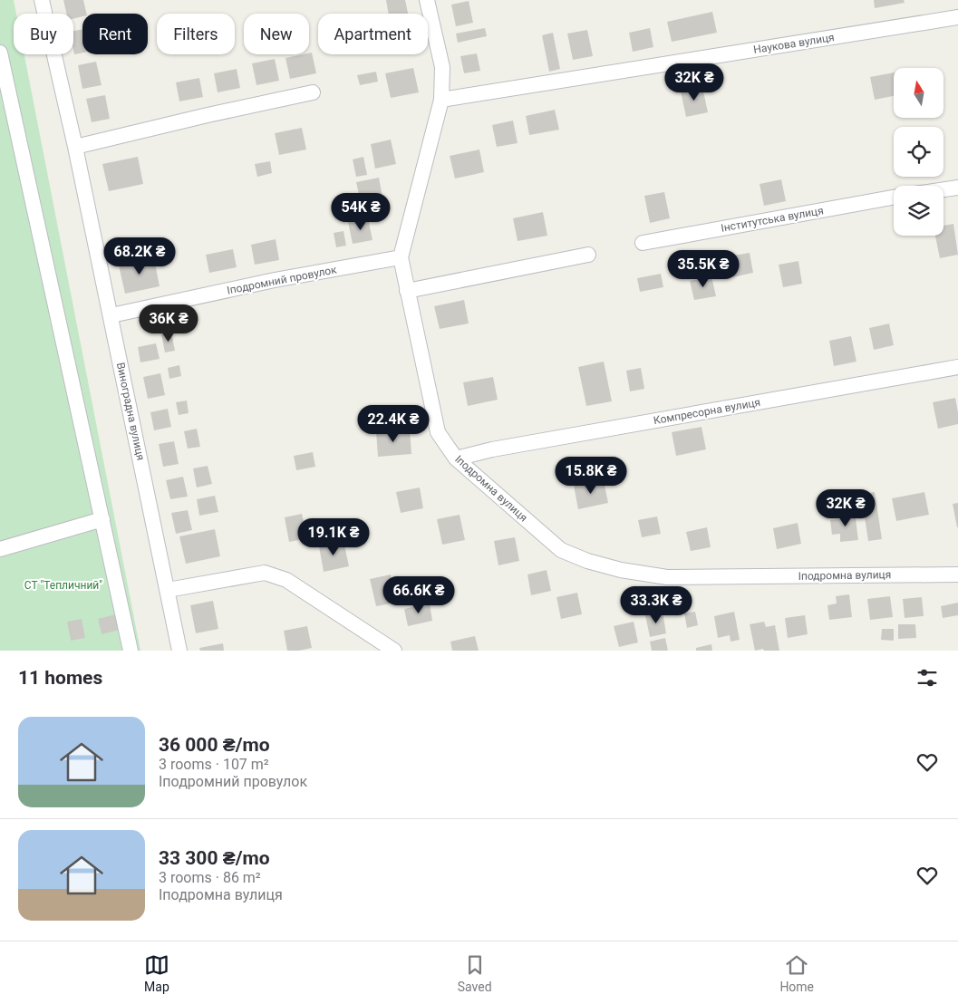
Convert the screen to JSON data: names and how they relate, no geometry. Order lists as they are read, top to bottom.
{
  "streets": {
    "street": [
      "Наукова вулиця",
      "Інститутська вулиця",
      "Іподромний провулок",
      "Виноградна вулиця",
      "Компресорна вулиця",
      "Іподромна вулиця"
    ]
  },
  "crossings": [
    ["Наукова вулиця", "Іподромна вулиця"],
    ["Іподромний провулок", "Виноградна вулиця"],
    ["Іподромний провулок", "Іподромна вулиця"],
    ["Компресорна вулиця", "Іподромна вулиця"]
  ],
  "parks": ["СТ \"Тепличний\""],
  "north": "top",
  "page": {
    "chip": [
      "Buy",
      "Rent",
      "Filters",
      "New",
      "Apartment"
    ],
    "price": [
      "32K ₴",
      "54K ₴",
      "68.2K ₴",
      "35.5K ₴",
      "36K ₴",
      "22.4K ₴",
      "15.8K ₴",
      "32K ₴",
      "19.1K ₴",
      "66.6K ₴",
      "33.3K ₴"
    ],
    "heading": "11 homes",
    "list": [
      {
        "name": "36 000 ₴/mo",
        "note": "3 rooms · 107 m² · Іподромний провулок"
      },
      {
        "name": "33 300 ₴/mo",
        "note": "3 rooms · 86 m² · Іподромна вулиця"
      }
    ],
    "tabs": ["Map", "Saved", "Home"]
  }
}
